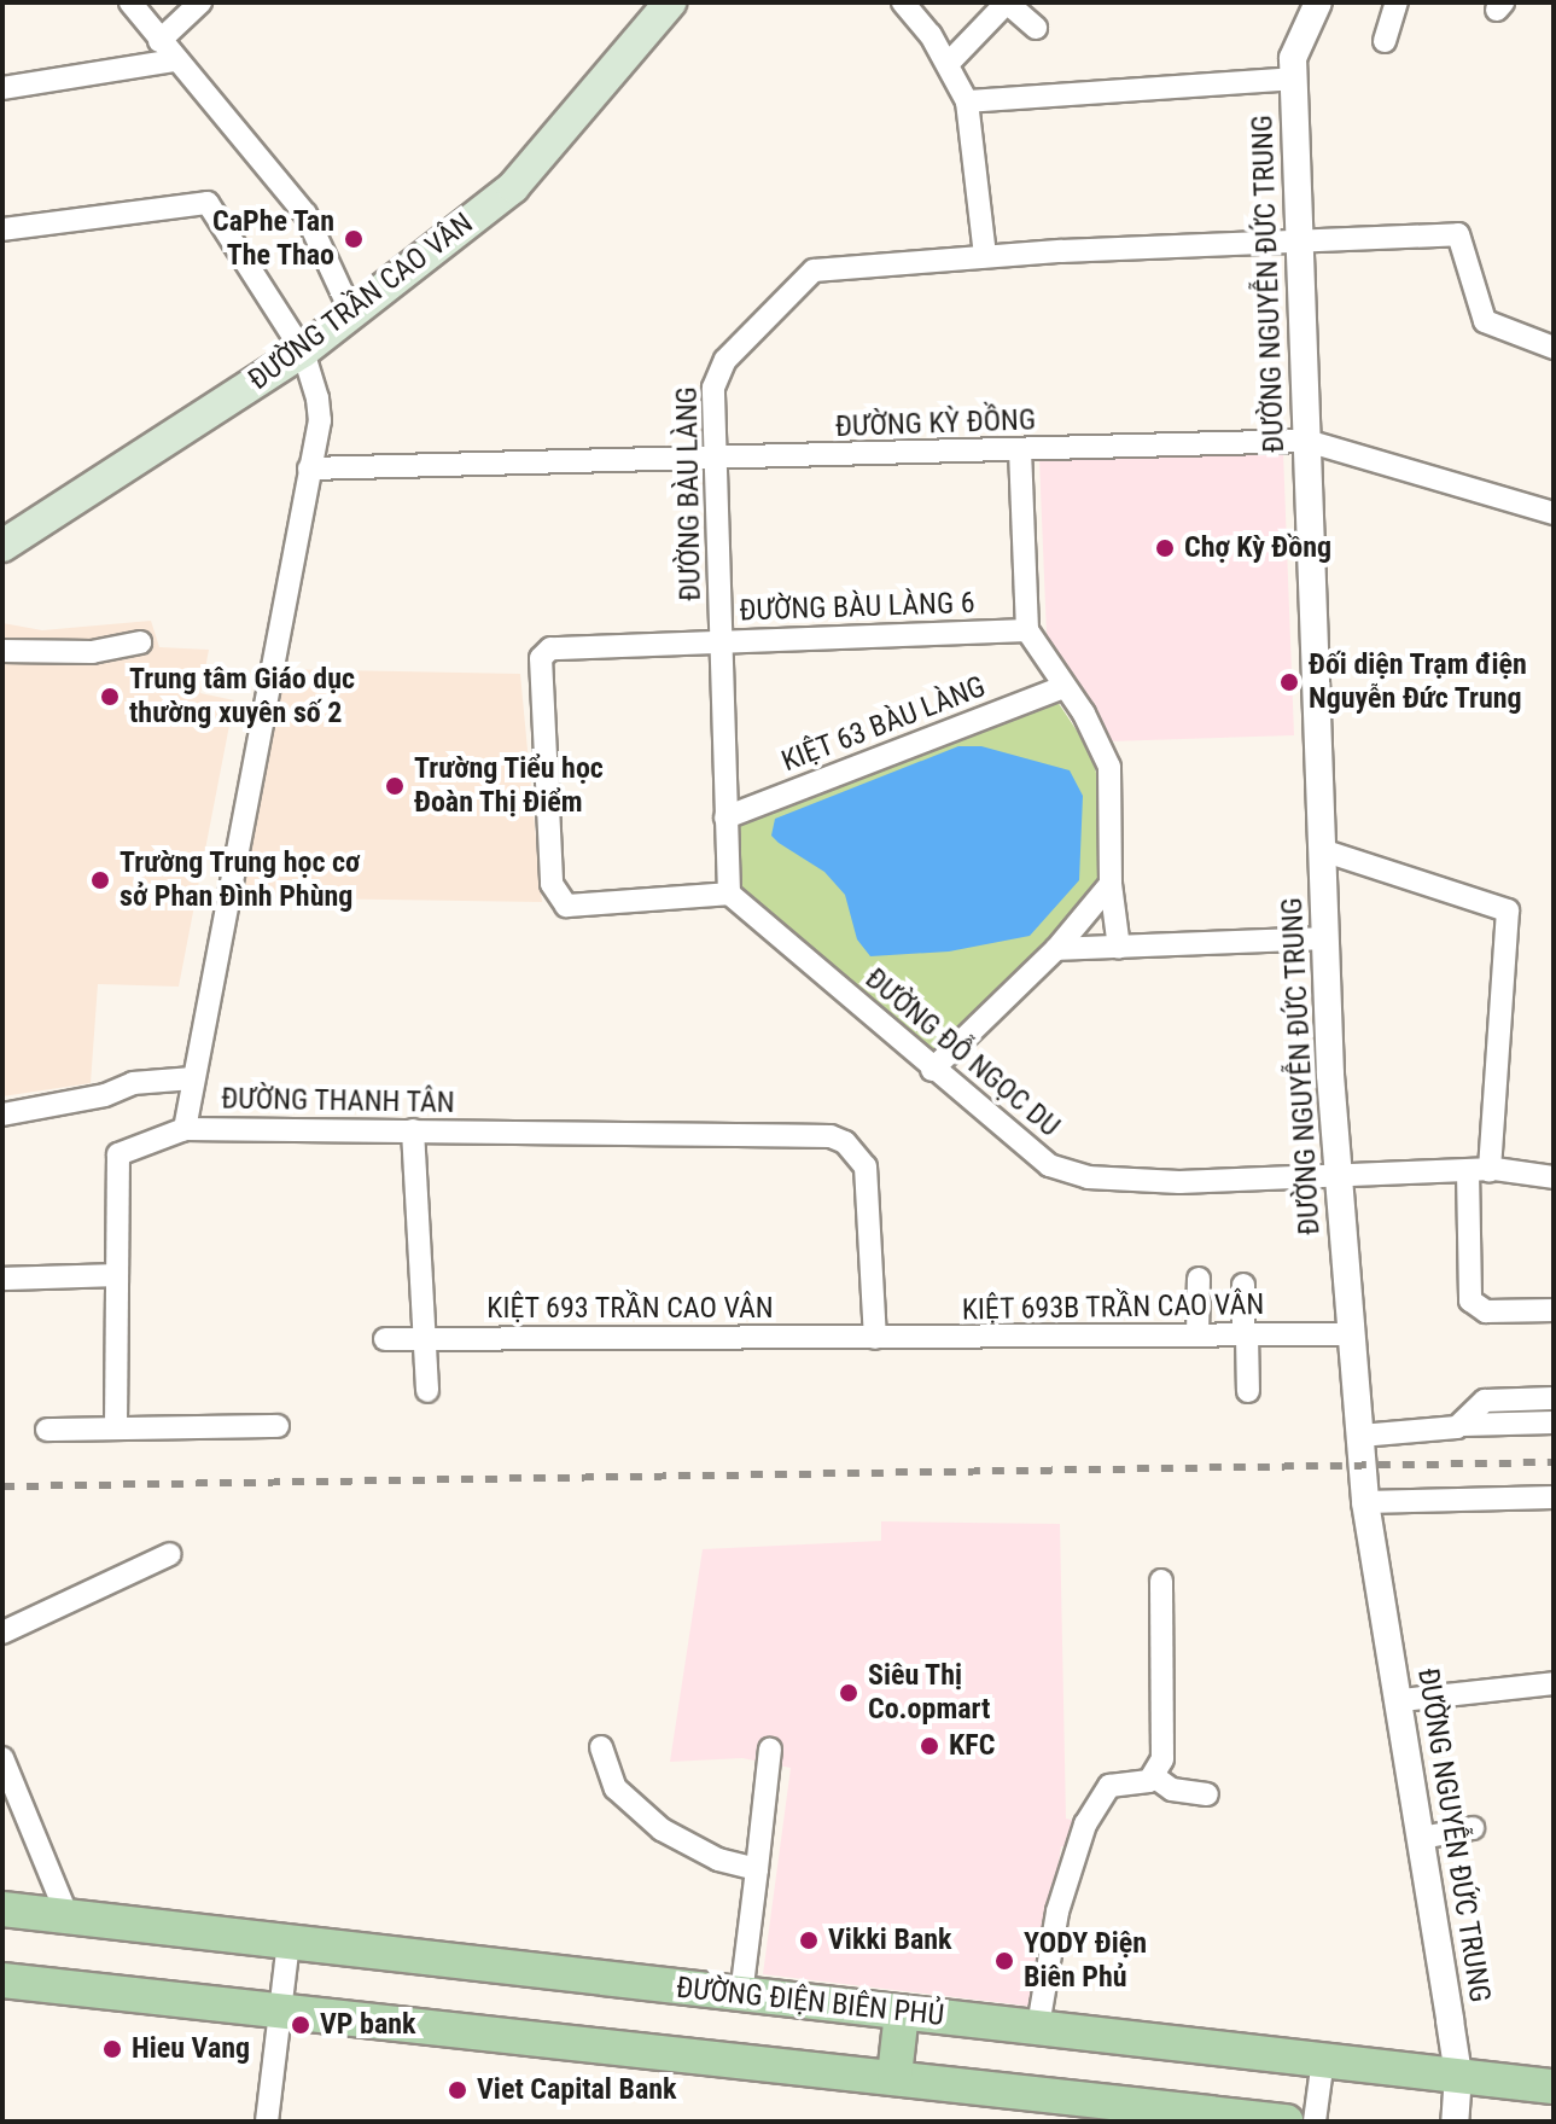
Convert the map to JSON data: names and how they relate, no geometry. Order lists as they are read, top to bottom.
{
  "streets": {
    "main road": ["ĐƯỜNG TRẦN CAO VÂN", "ĐƯỜNG ĐIỆN BIÊN PHỦ"],
    "street": [
      "ĐƯỜNG NGUYỄN ĐỨC TRUNG",
      "ĐƯỜNG KỲ ĐỒNG",
      "ĐƯỜNG BÀU LÀNG",
      "ĐƯỜNG BÀU LÀNG 6",
      "KIỆT 63 BÀU LÀNG",
      "ĐƯỜNG ĐỖ NGỌC DU",
      "ĐƯỜNG THANH TÂN",
      "KIỆT 693B TRẦN CAO VÂN",
      "KIỆT 693 TRẦN CAO VÂN"
    ]
  },
  "crossings": [
    ["ĐƯỜNG NGUYỄN ĐỨC TRUNG", "ĐƯỜNG KỲ ĐỒNG"],
    ["ĐƯỜNG NGUYỄN ĐỨC TRUNG", "ĐƯỜNG BÀU LÀNG"],
    ["ĐƯỜNG NGUYỄN ĐỨC TRUNG", "ĐƯỜNG ĐỖ NGỌC DU"],
    ["ĐƯỜNG NGUYỄN ĐỨC TRUNG", "KIỆT 693B TRẦN CAO VÂN"],
    ["ĐƯỜNG NGUYỄN ĐỨC TRUNG", "ĐƯỜNG ĐIỆN BIÊN PHỦ"],
    ["ĐƯỜNG TRẦN CAO VÂN", "ĐƯỜNG THANH TÂN"],
    ["ĐƯỜNG KỲ ĐỒNG", "ĐƯỜNG BÀU LÀNG"],
    ["ĐƯỜNG KỲ ĐỒNG", "ĐƯỜNG THANH TÂN"],
    ["ĐƯỜNG BÀU LÀNG", "ĐƯỜNG BÀU LÀNG 6"],
    ["ĐƯỜNG BÀU LÀNG", "KIỆT 63 BÀU LÀNG"],
    ["ĐƯỜNG BÀU LÀNG", "ĐƯỜNG ĐỖ NGỌC DU"],
    ["ĐƯỜNG BÀU LÀNG 6", "ĐƯỜNG ĐỖ NGỌC DU"],
    ["ĐƯỜNG THANH TÂN", "KIỆT 693B TRẦN CAO VÂN"],
    ["ĐƯỜNG THANH TÂN", "KIỆT 693 TRẦN CAO VÂN"],
    ["KIỆT 693B TRẦN CAO VÂN", "KIỆT 693 TRẦN CAO VÂN"]
  ],
  "places": [
    "CaPhe Tan The Thao",
    "Chợ Kỳ Đồng",
    "Đối diện Trạm điện Nguyễn Đức Trung",
    "Trung tâm Giáo dục thường xuyên số 2",
    "Trường Tiểu học Đoàn Thị Điểm",
    "Trường Trung học cơ sở Phan Đình Phùng",
    "Siêu Thị Co.opmart",
    "KFC",
    "Vikki Bank",
    "YODY Điện Biên Phủ",
    "VP bank",
    "Hieu Vang",
    "Viet Capital Bank"
  ]
}
